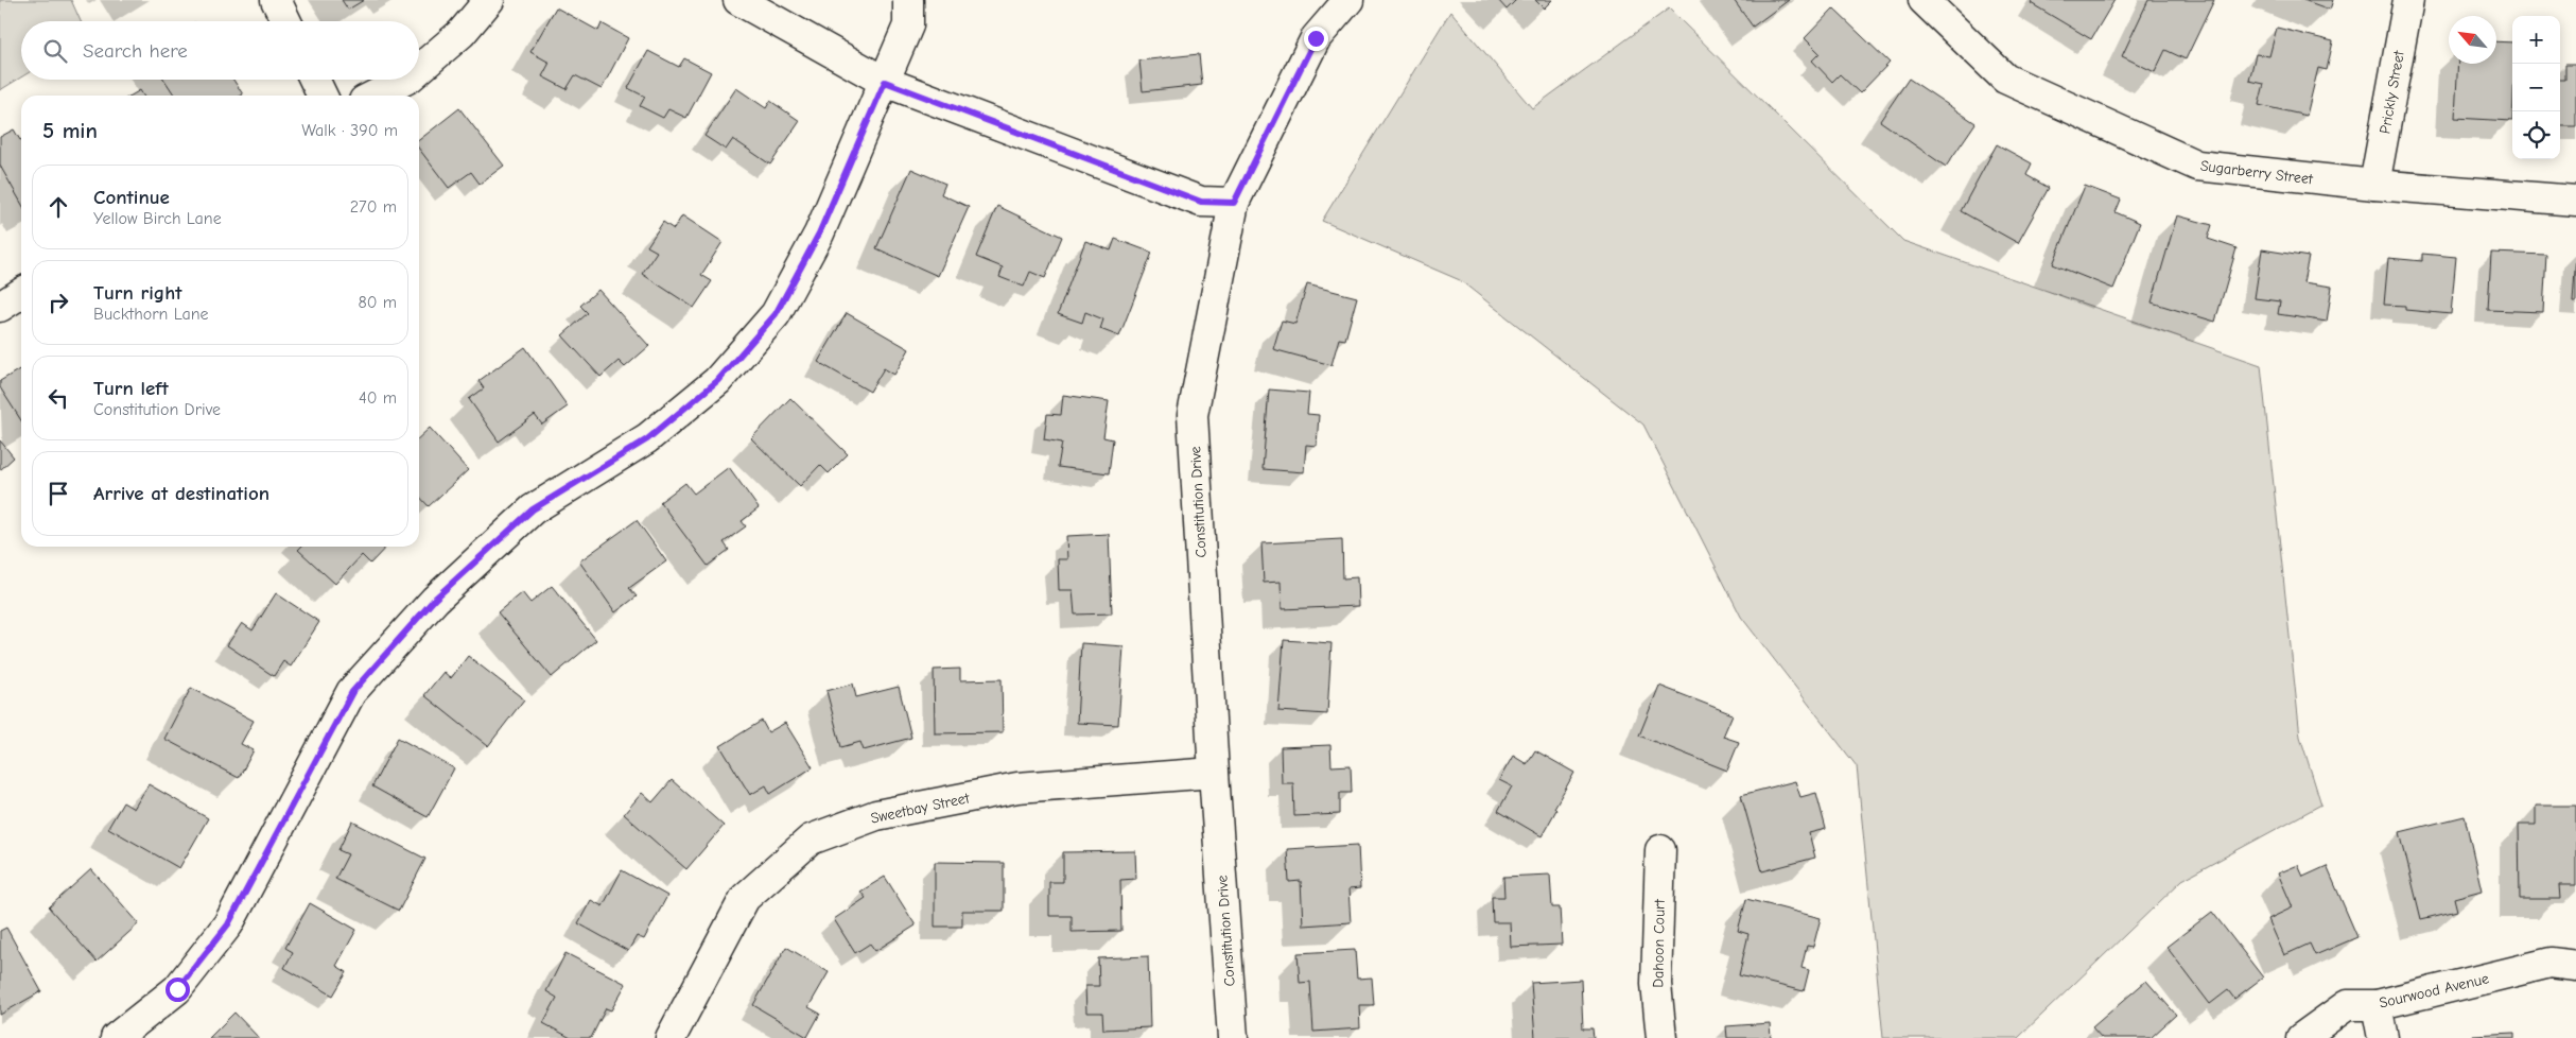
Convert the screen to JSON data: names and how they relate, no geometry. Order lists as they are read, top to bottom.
{
  "streets": {
    "street": [
      "Prickly Street",
      "Sugarberry Street",
      "Constitution Drive",
      "Sweetbay Street",
      "Dahoon Court",
      "Sourwood Avenue"
    ]
  },
  "crossings": [
    ["Prickly Street", "Sugarberry Street"],
    ["Constitution Drive", "Sweetbay Street"]
  ],
  "north": "top left",
  "page": {
    "map_buttons": ["+", "−"],
    "search": "Search here",
    "heading": ["5 min", "Walk · 390 m"],
    "list": [
      ["Continue", "Yellow Birch Lane", "270 m"],
      ["Turn right", "Buckthorn Lane", "80 m"],
      ["Turn left", "Constitution Drive", "40 m"],
      "Arrive at destination"
    ]
  }
}
